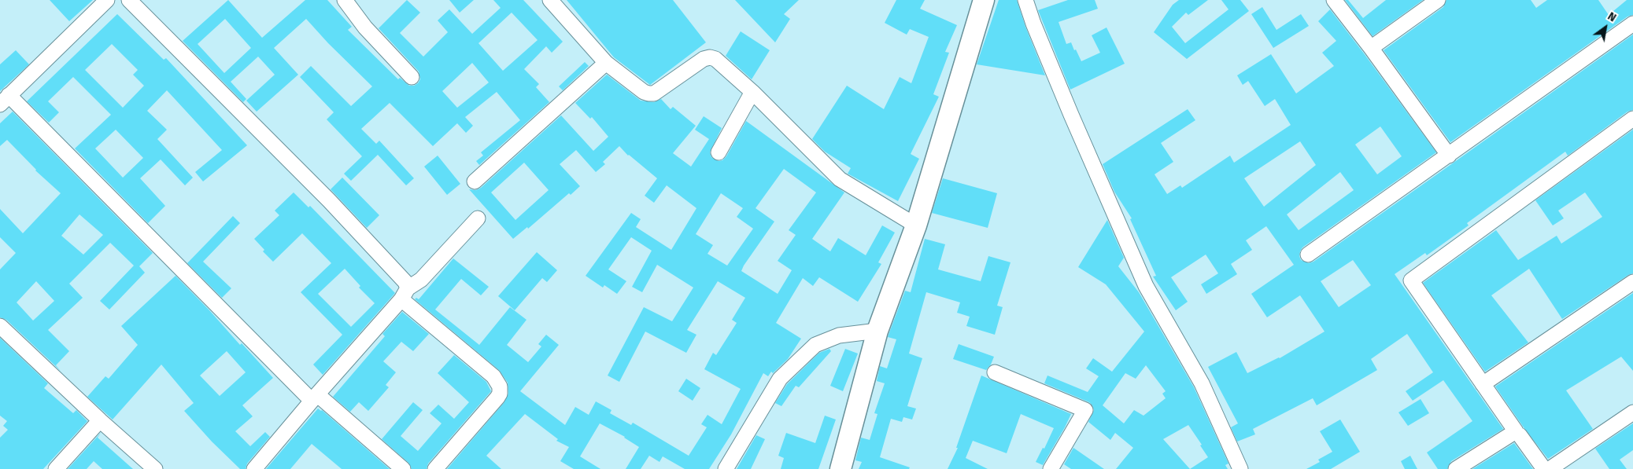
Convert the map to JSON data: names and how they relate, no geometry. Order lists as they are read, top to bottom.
{
  "north": "top right"
}
